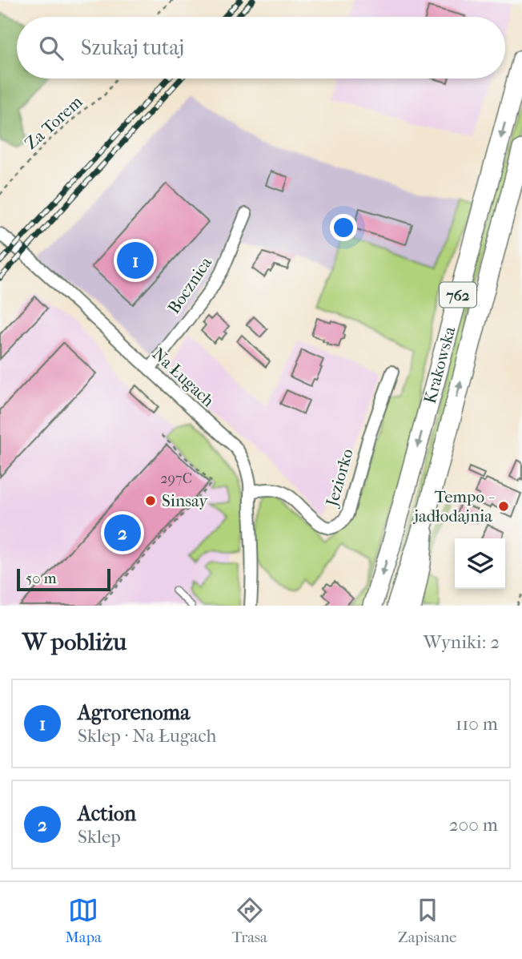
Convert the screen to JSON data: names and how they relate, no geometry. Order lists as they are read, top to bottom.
{
  "streets": {
    "main road": ["762", "Krakowska"],
    "street": ["Bocznica", "Na Ługach", "Jeziorko"],
    "path": ["Za Torem"]
  },
  "crossings": [
    ["Bocznica", "Na Ługach"],
    ["Na Ługach", "Jeziorko"]
  ],
  "places": ["Sinsay", "Tempo - jadłodajnia"],
  "house_numbers": ["297C"],
  "scale_bar": "50 m",
  "page": {
    "search": "Szukaj tutaj",
    "pins": ["1", "2"],
    "scale": "50 m",
    "heading": ["W pobliżu", "Wyniki: 2"],
    "list": [
      {
        "mark": "1",
        "name": "Agrorenoma",
        "note": "Sklep · Na Ługach",
        "value": "110 m"
      },
      {
        "mark": "2",
        "name": "Action",
        "note": "Sklep",
        "value": "200 m"
      }
    ],
    "nav": ["Mapa", "Trasa", "Zapisane"]
  }
}
